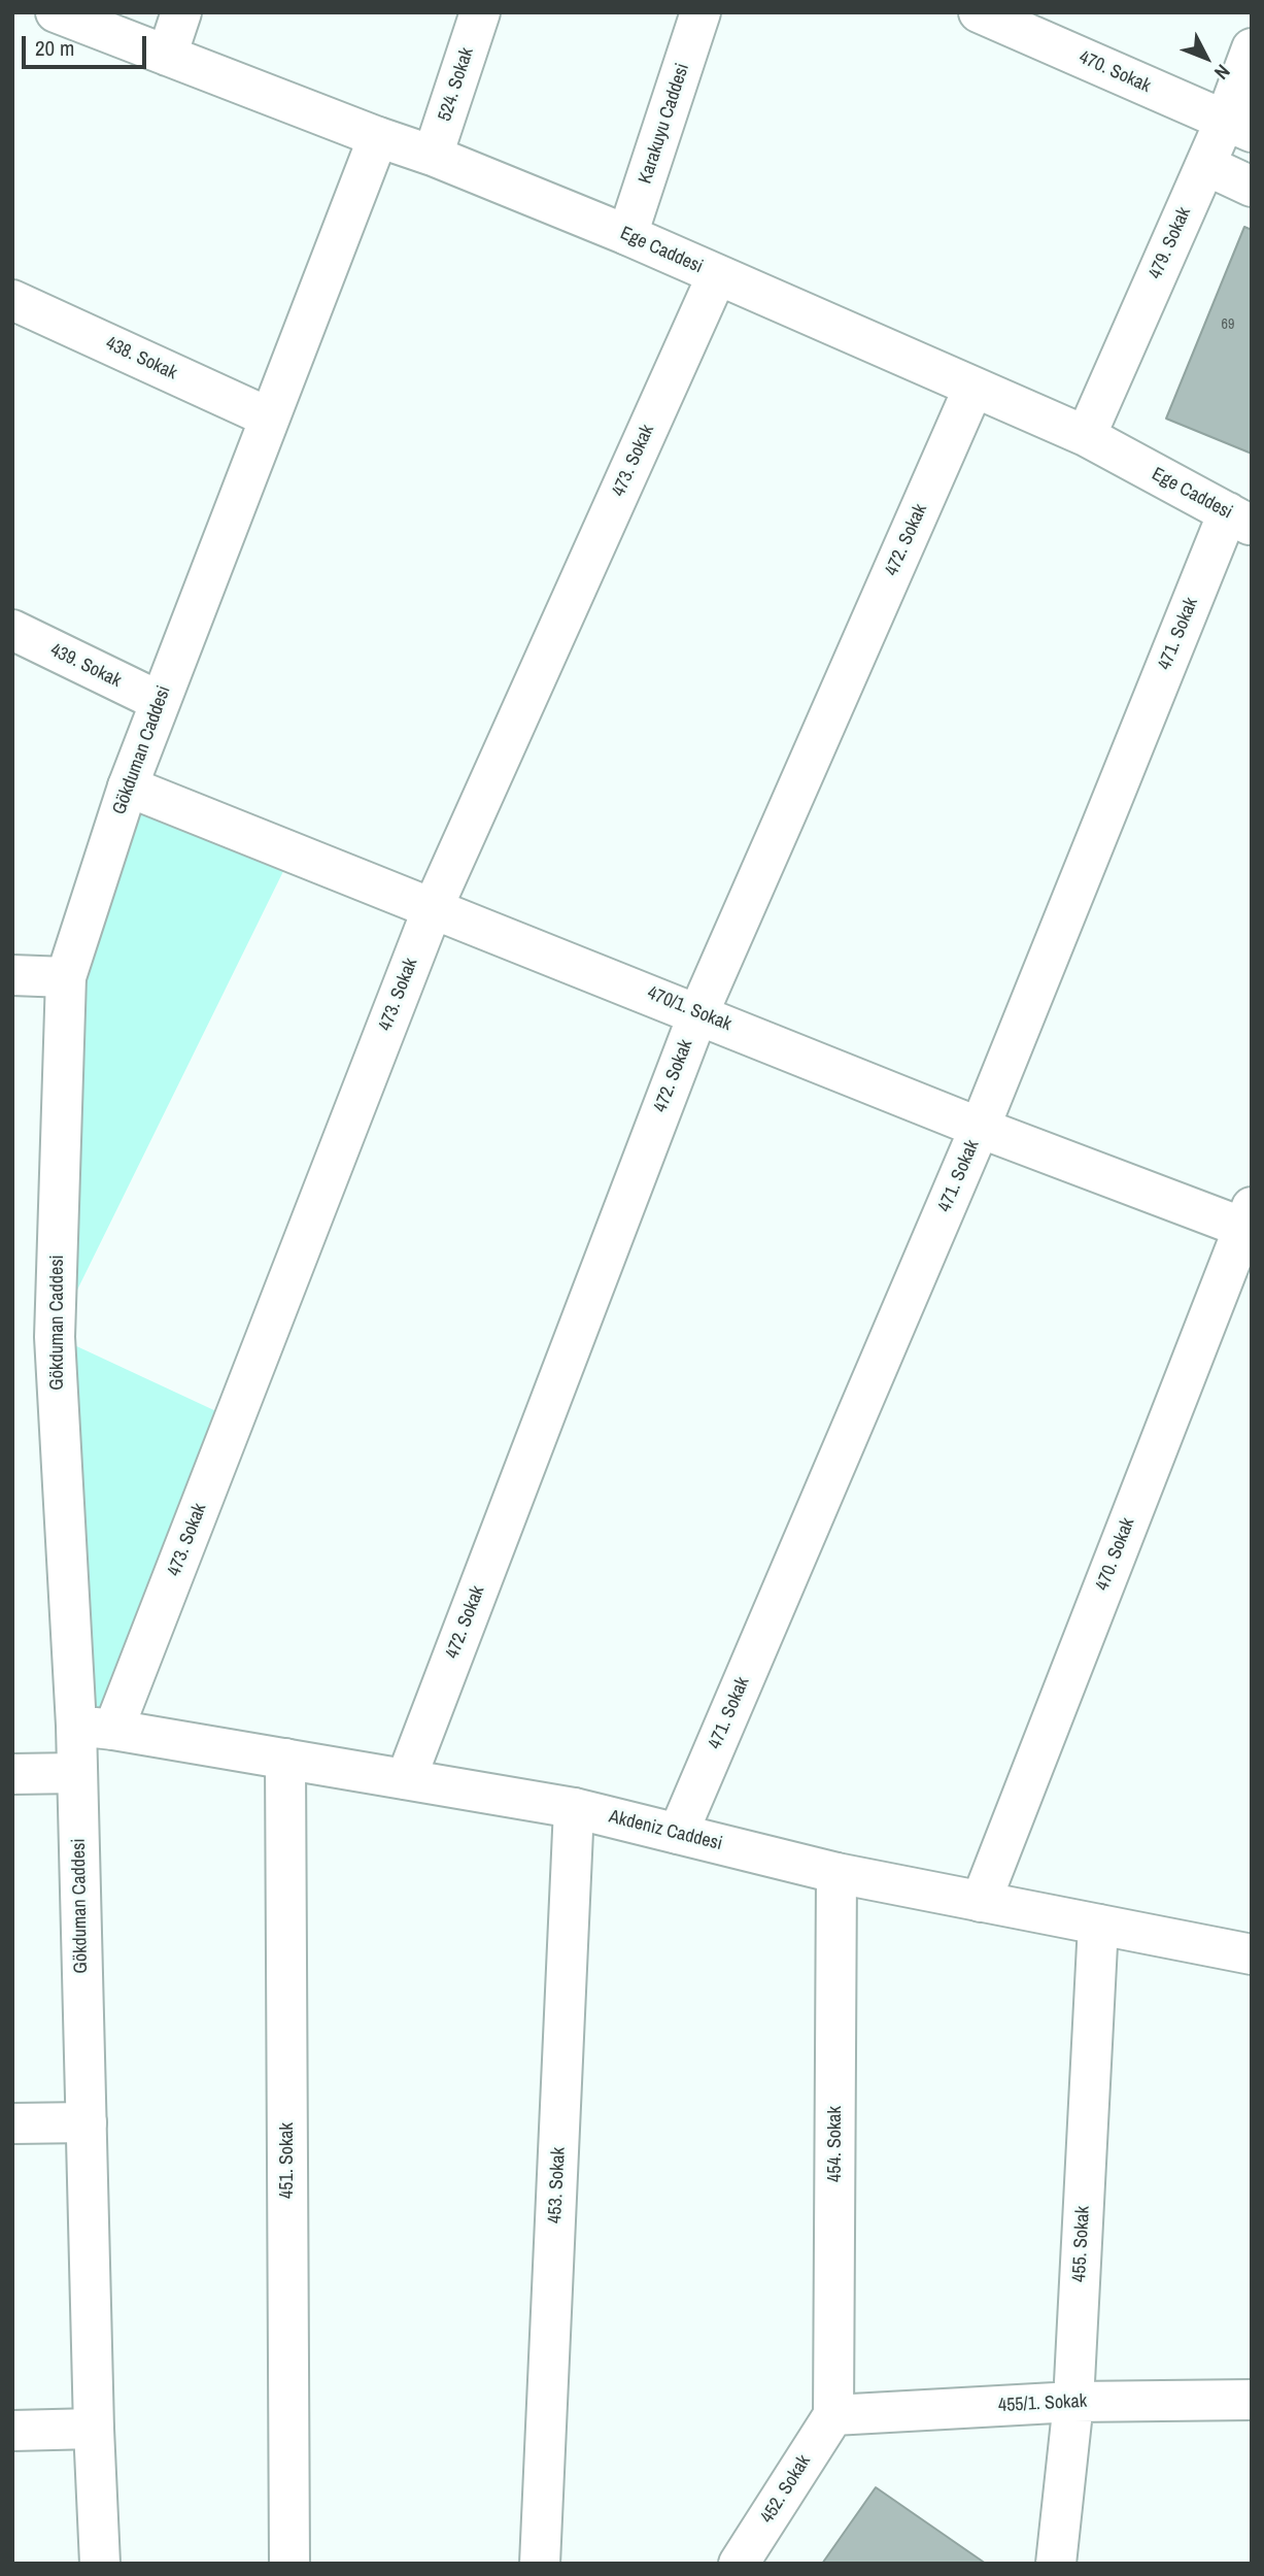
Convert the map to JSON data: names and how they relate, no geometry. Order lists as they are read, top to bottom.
{
  "streets": {
    "street": [
      "470. Sokak",
      "524. Sokak",
      "Karakuyu Caddesi",
      "479. Sokak",
      "Ege Caddesi",
      "438. Sokak",
      "473. Sokak",
      "472. Sokak",
      "471. Sokak",
      "439. Sokak",
      "Gökduman Caddesi",
      "470/1. Sokak",
      "Akdeniz Caddesi",
      "454. Sokak",
      "451. Sokak",
      "453. Sokak",
      "455. Sokak",
      "455/1. Sokak",
      "452. Sokak"
    ]
  },
  "crossings": [
    ["470. Sokak", "479. Sokak"],
    ["470. Sokak", "470/1. Sokak"],
    ["470. Sokak", "Akdeniz Caddesi"],
    ["524. Sokak", "Ege Caddesi"],
    ["Karakuyu Caddesi", "Ege Caddesi"],
    ["479. Sokak", "Ege Caddesi"],
    ["Ege Caddesi", "473. Sokak"],
    ["Ege Caddesi", "472. Sokak"],
    ["Ege Caddesi", "471. Sokak"],
    ["Ege Caddesi", "Gökduman Caddesi"],
    ["438. Sokak", "Gökduman Caddesi"],
    ["473. Sokak", "Gökduman Caddesi"],
    ["473. Sokak", "470/1. Sokak"],
    ["473. Sokak", "Akdeniz Caddesi"],
    ["472. Sokak", "470/1. Sokak"],
    ["472. Sokak", "Akdeniz Caddesi"],
    ["471. Sokak", "470/1. Sokak"],
    ["471. Sokak", "Akdeniz Caddesi"],
    ["439. Sokak", "Gökduman Caddesi"],
    ["Gökduman Caddesi", "470/1. Sokak"],
    ["Gökduman Caddesi", "Akdeniz Caddesi"],
    ["Akdeniz Caddesi", "454. Sokak"],
    ["Akdeniz Caddesi", "451. Sokak"],
    ["Akdeniz Caddesi", "453. Sokak"],
    ["Akdeniz Caddesi", "455. Sokak"],
    ["454. Sokak", "455/1. Sokak"],
    ["454. Sokak", "452. Sokak"],
    ["455. Sokak", "455/1. Sokak"],
    ["455/1. Sokak", "452. Sokak"]
  ],
  "house_numbers": ["69"],
  "scale_bar": "20 m",
  "north": "bottom right"
}
